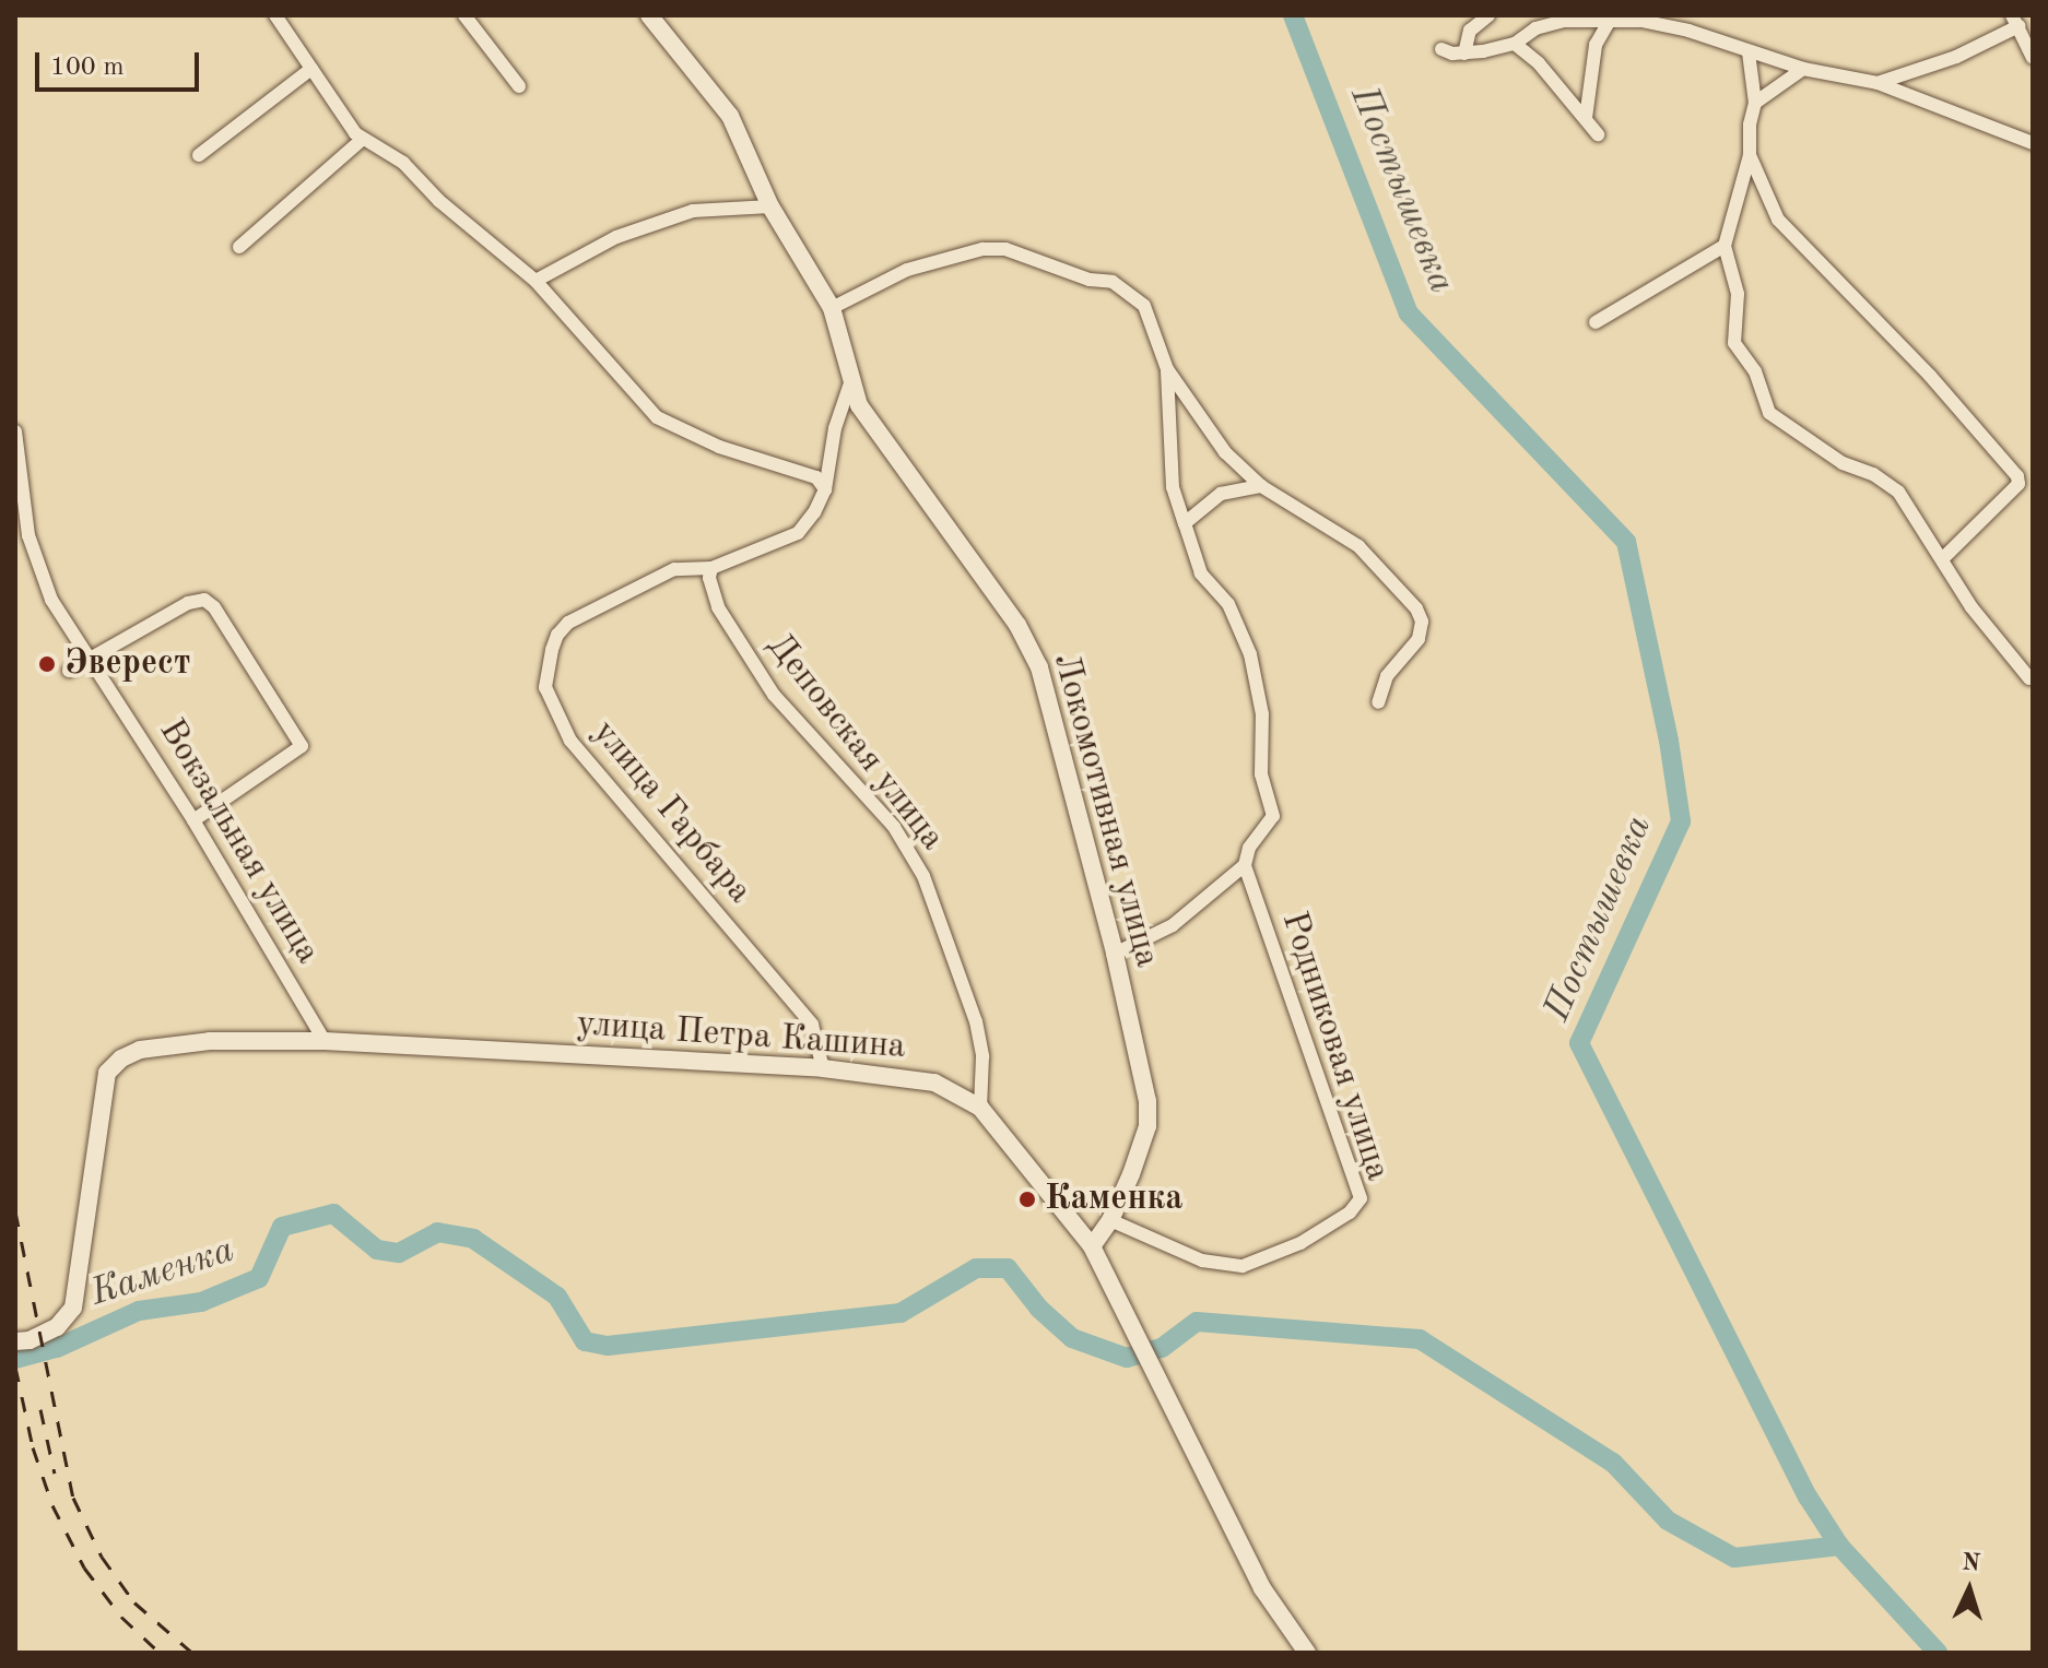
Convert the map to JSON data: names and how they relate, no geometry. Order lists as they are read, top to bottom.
{
  "streets": {
    "main road": ["Локомотивная улица", "улица Петра Кашина"],
    "street": [
      "Деповская улица",
      "улица Гарбара",
      "Вокзальная улица",
      "Родниковая улица"
    ]
  },
  "crossings": [
    ["Деповская улица", "улица Гарбара"],
    ["Деповская улица", "улица Петра Кашина"],
    ["Локомотивная улица", "улица Петра Кашина"],
    ["Локомотивная улица", "Родниковая улица"],
    ["улица Гарбара", "улица Петра Кашина"],
    ["Вокзальная улица", "улица Петра Кашина"]
  ],
  "water": ["Постышевка", "Каменка"],
  "places": ["Эверест", "Каменка"],
  "scale_bar": "100 m",
  "north": "top"
}
